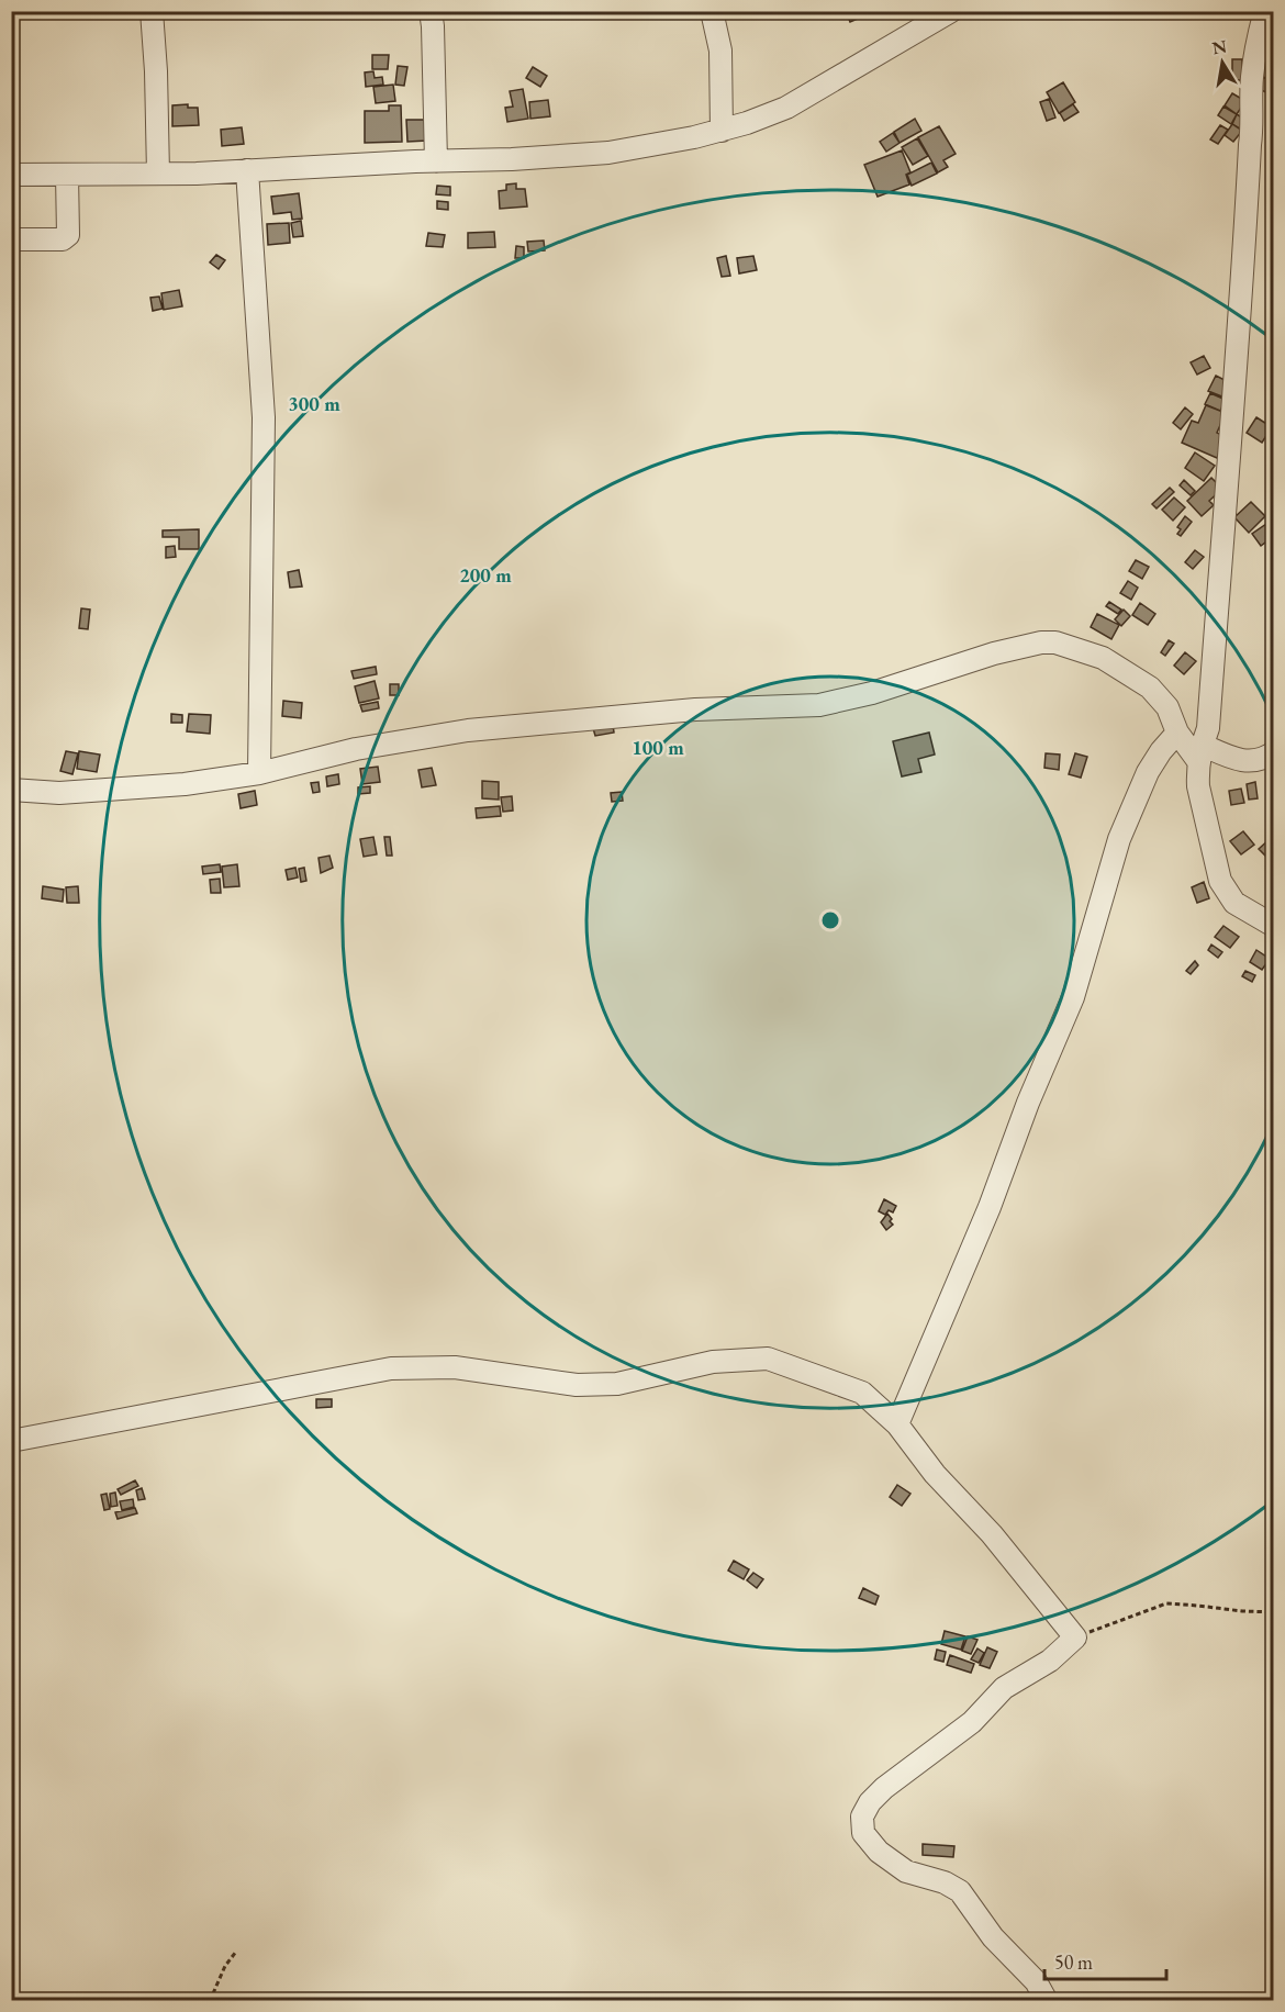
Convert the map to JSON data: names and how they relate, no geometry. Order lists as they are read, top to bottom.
{
  "scale_bar": "50 m",
  "north": "top",
  "rings": ["300 m", "200 m", "100 m"]
}
